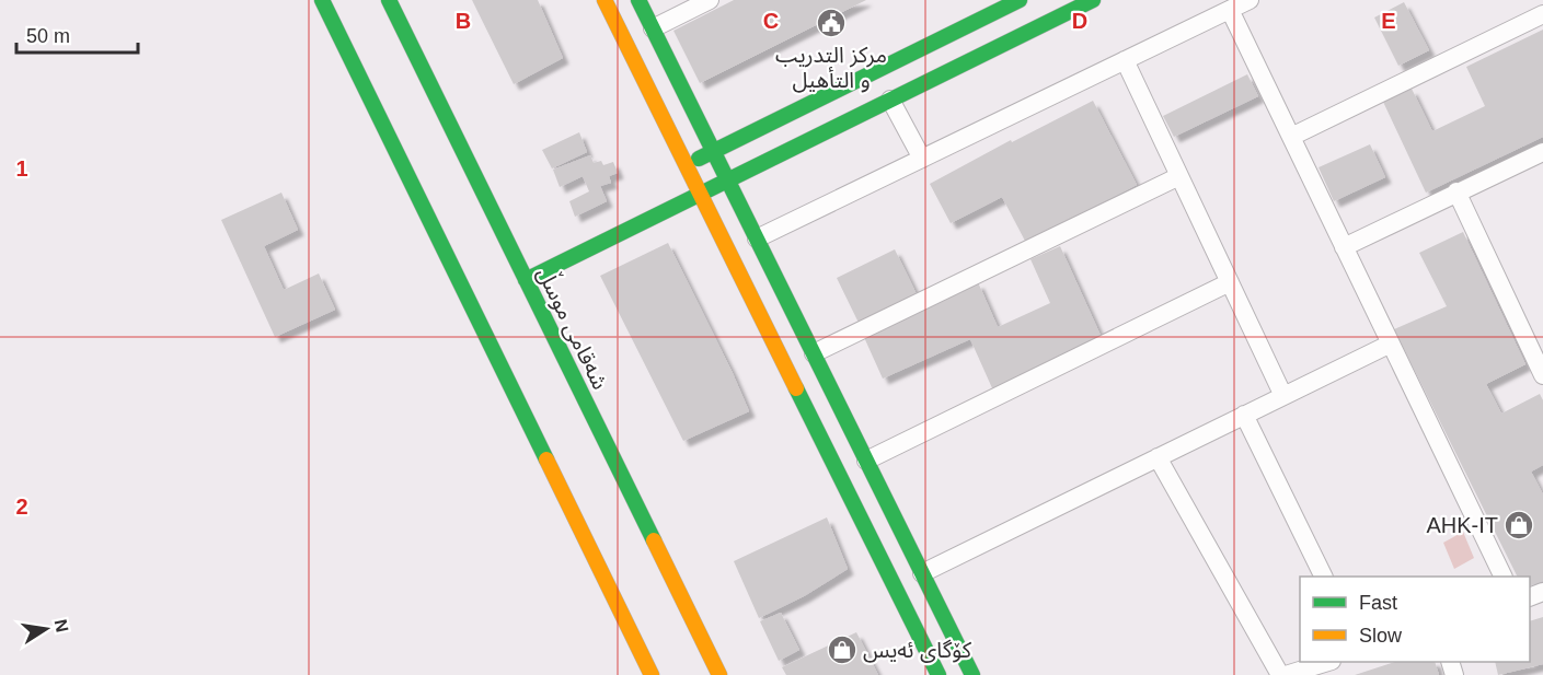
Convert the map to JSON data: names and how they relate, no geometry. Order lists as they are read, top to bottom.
{
  "streets": {
    "main road": ["شەقامی موسڵ"]
  },
  "places": {
    "public building": ["مركز التدريب و التأهيل"],
    "shop": ["AHK-IT", "کۆگای ئەیس"]
  },
  "legend": ["Fast", "Slow"],
  "scale_bar": "50 m",
  "north": "right",
  "grid": {
    "columns": [
      "B",
      "C",
      "D",
      "E"
    ],
    "rows": ["1", "2"]
  }
}
